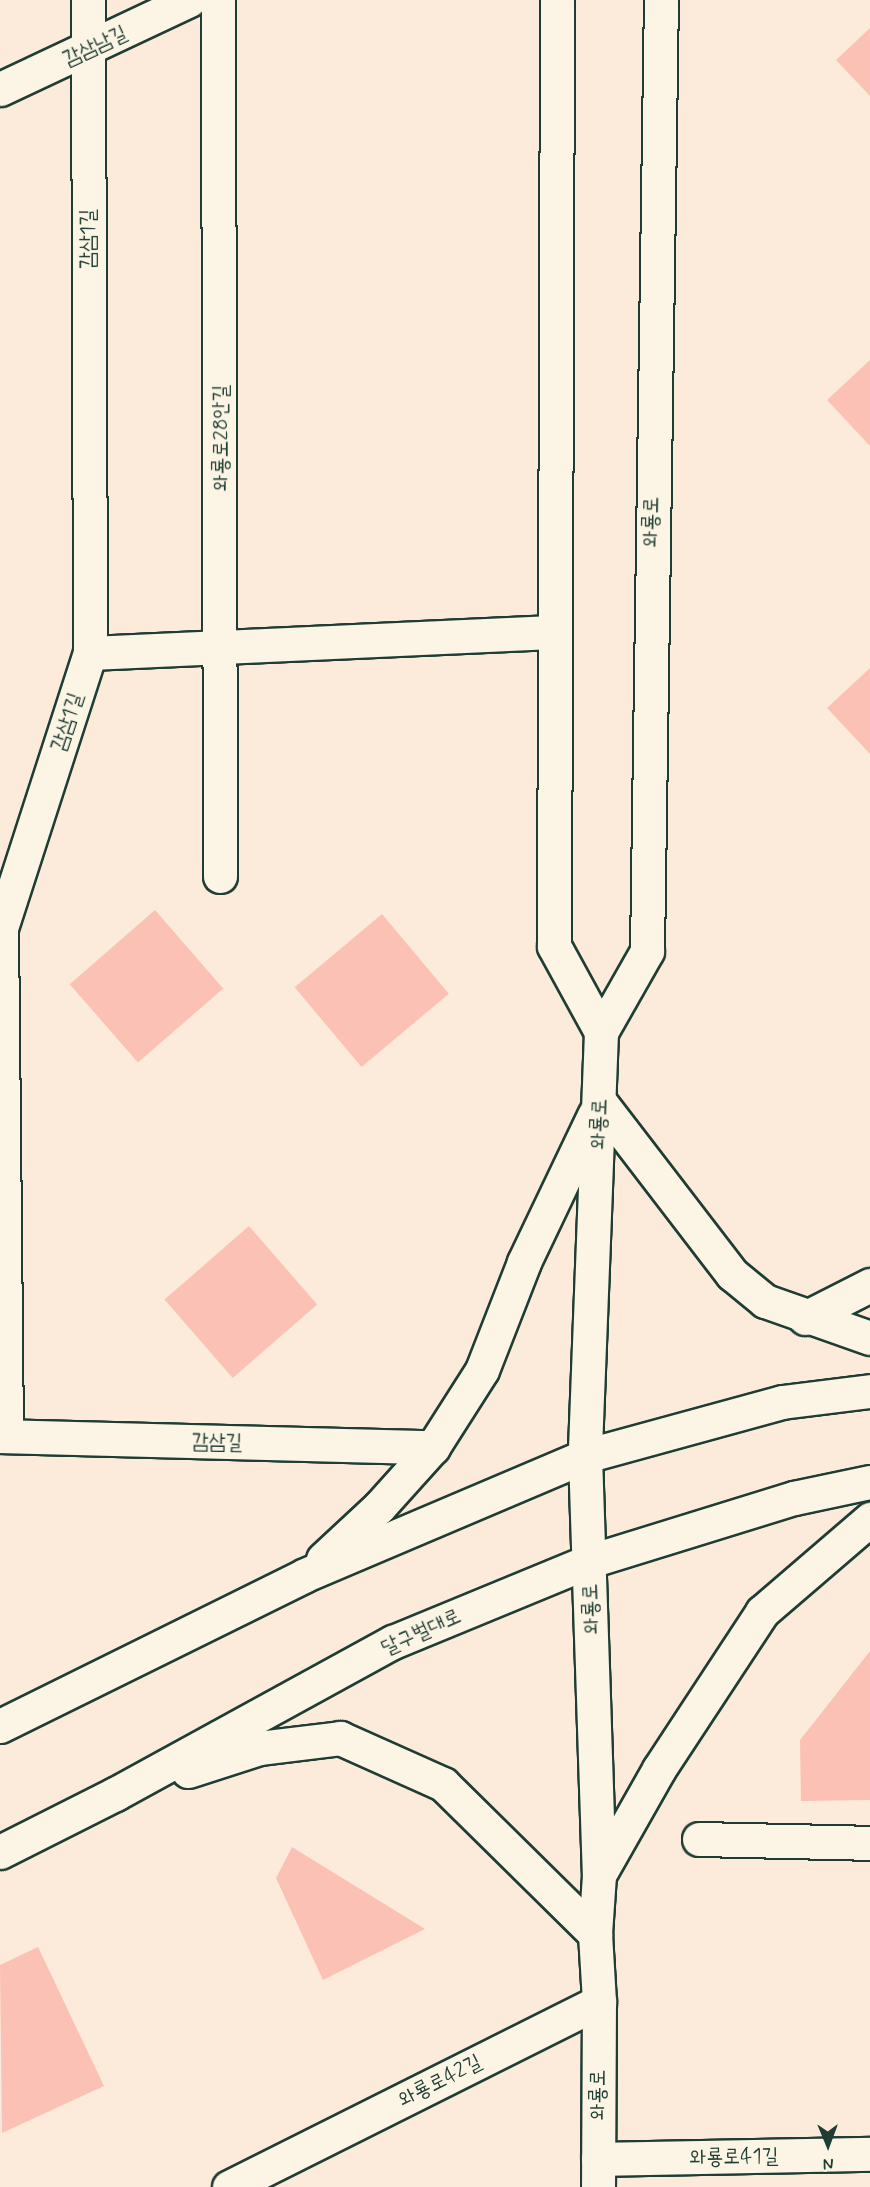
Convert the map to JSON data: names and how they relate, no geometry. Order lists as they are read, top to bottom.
{
  "streets": {
    "main road": [
      "감삼남길",
      "감삼1길",
      "와룡로28안길",
      "와룡로",
      "감삼길",
      "달구벌대로",
      "와룡로42길",
      "와룡로41길"
    ]
  },
  "crossings": [
    ["감삼남길", "감삼1길"],
    ["감삼1길", "감삼길"],
    ["와룡로", "달구벌대로"],
    ["와룡로", "와룡로42길"],
    ["와룡로", "와룡로41길"]
  ],
  "north": "bottom"
}
